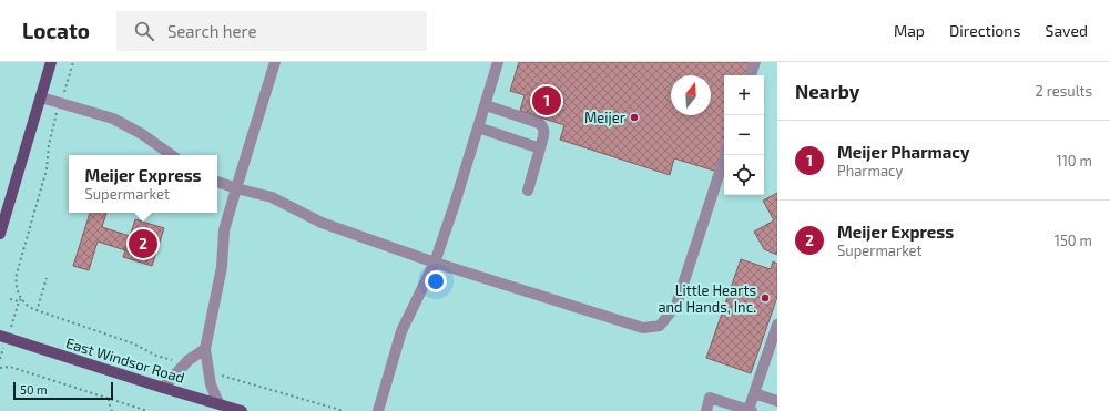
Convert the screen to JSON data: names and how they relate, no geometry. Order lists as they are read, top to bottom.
{
  "streets": {
    "main road": ["East Windsor Road"]
  },
  "places": ["Meijer", "Little Hearts and Hands, Inc."],
  "scale_bar": "50 m",
  "north": "top",
  "page": {
    "header": "Locato",
    "search": "Search here",
    "nav": ["Map", "Directions", "Saved"],
    "heading": ["Nearby", "2 results"],
    "map_buttons": ["+", "−"],
    "pins": ["1", "2"],
    "list": [
      {
        "mark": "1",
        "name": "Meijer Pharmacy",
        "note": "Pharmacy",
        "value": "110 m"
      },
      {
        "mark": "2",
        "name": "Meijer Express",
        "note": "Supermarket",
        "value": "150 m"
      }
    ],
    "popup": ["Meijer Express", "Supermarket"],
    "scale": "50 m"
  }
}
